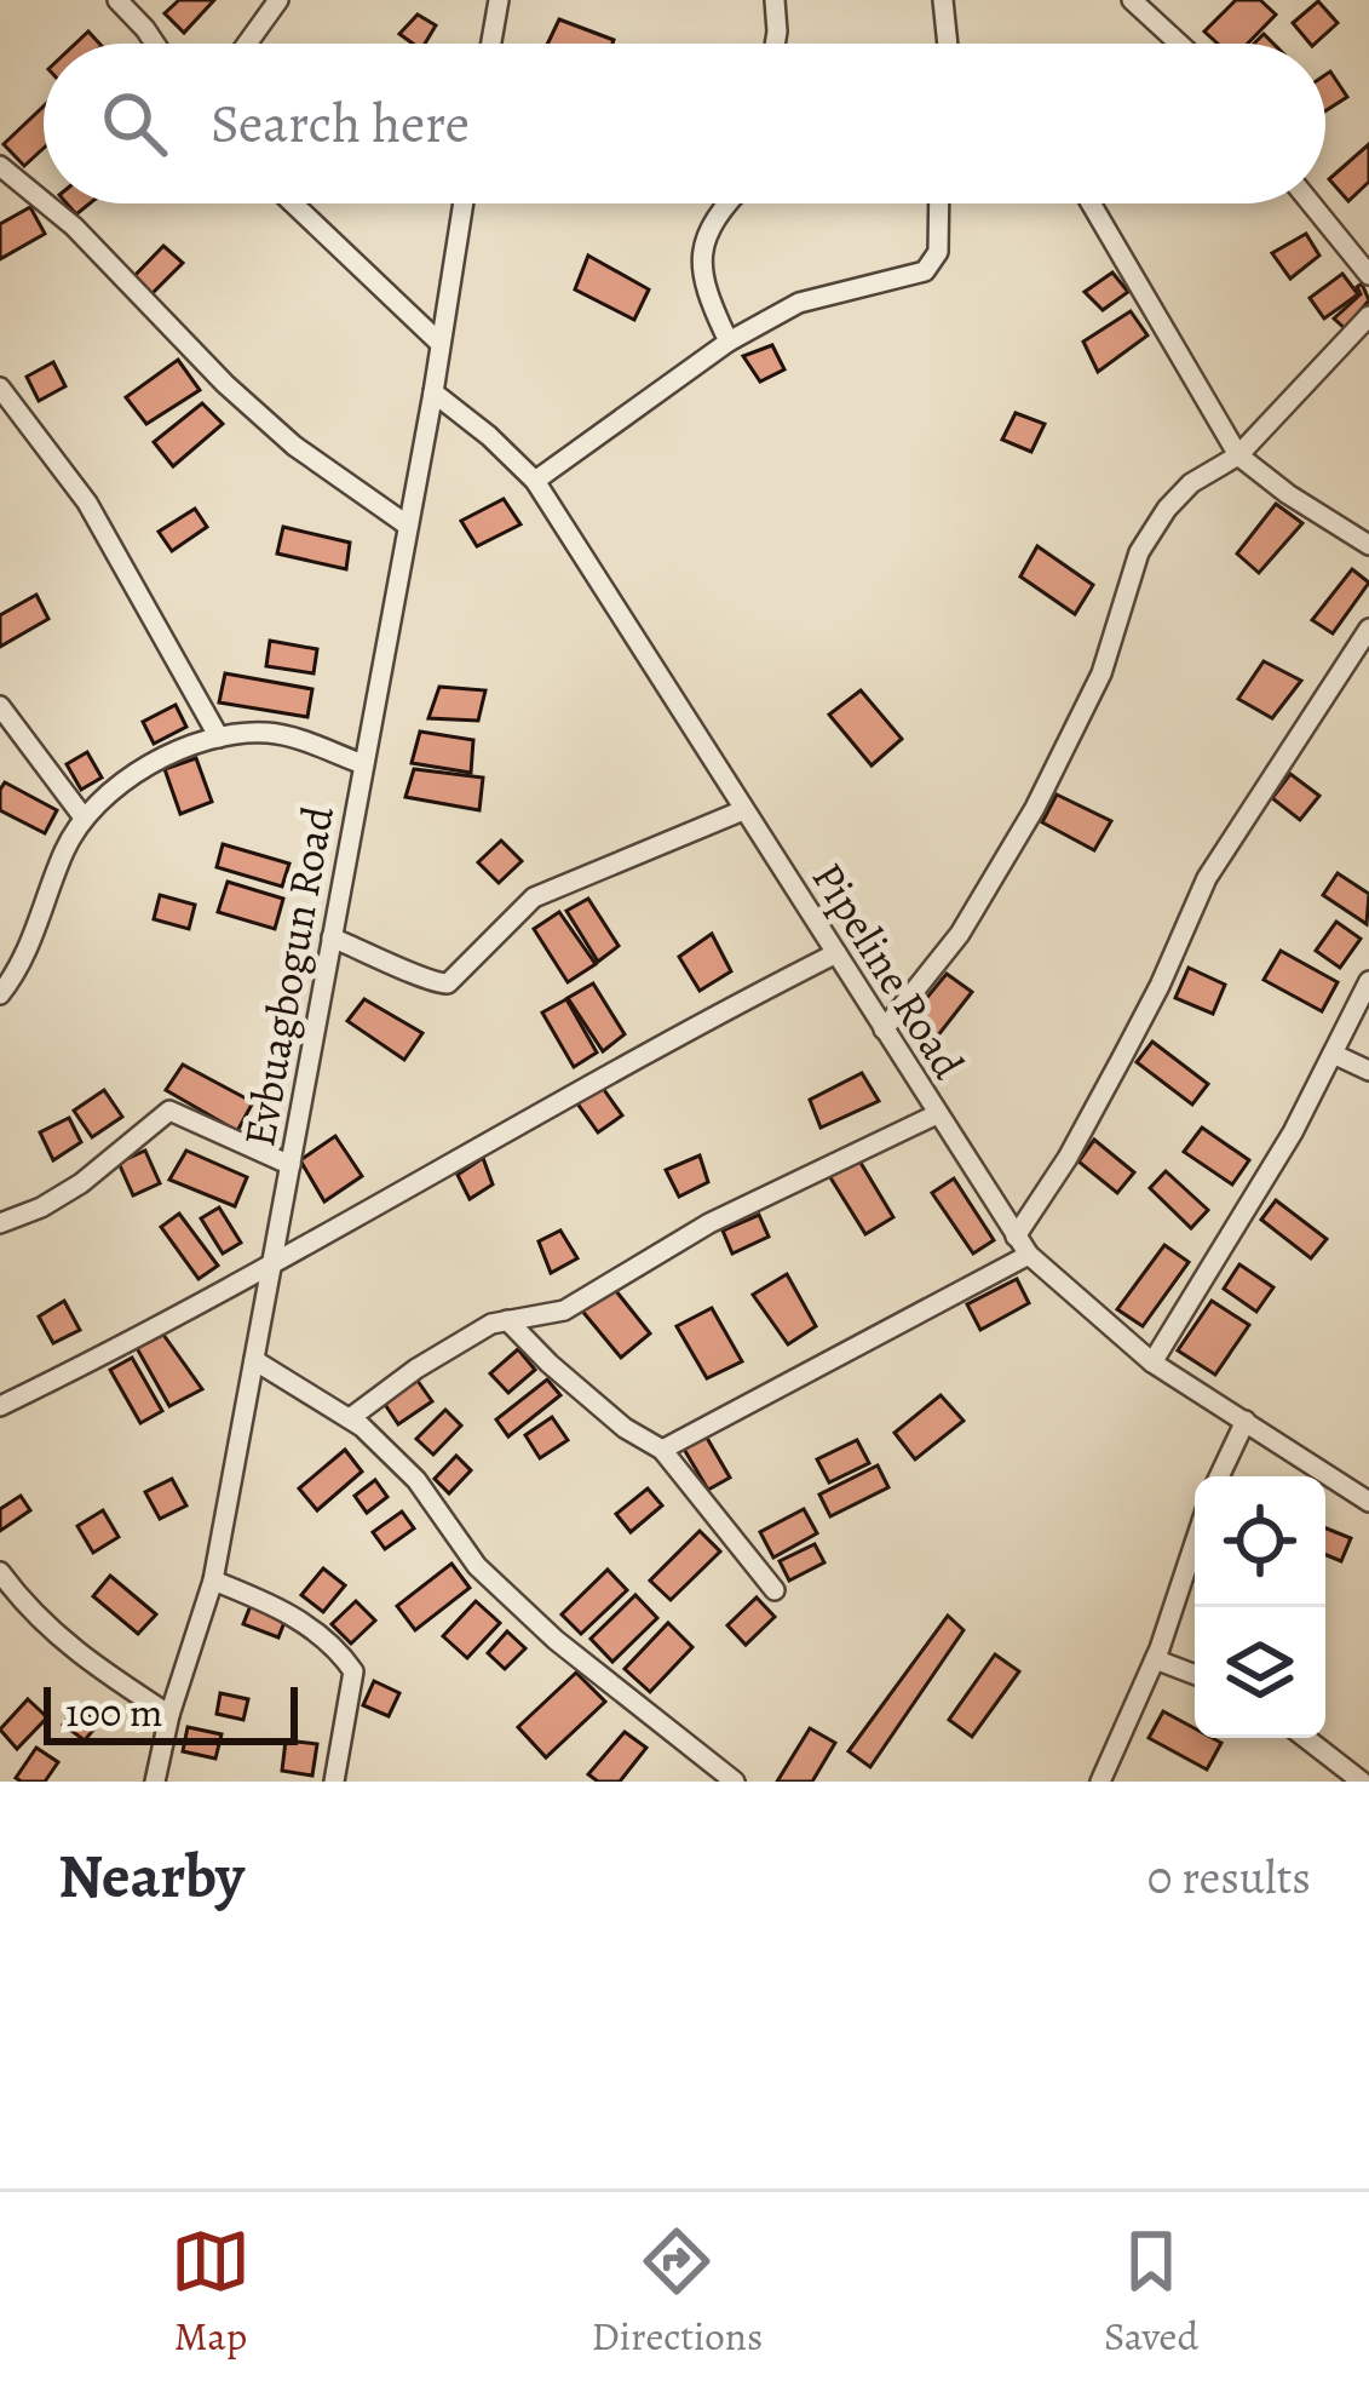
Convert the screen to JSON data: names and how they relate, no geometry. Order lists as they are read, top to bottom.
{
  "streets": {
    "street": ["Pipeline Road", "Evbuagbogun Road"]
  },
  "crossings": [
    ["Pipeline Road", "Evbuagbogun Road"]
  ],
  "scale_bar": "100 m",
  "page": {
    "search": "Search here",
    "scale": "100 m",
    "heading": ["Nearby", "0 results"],
    "nav": ["Map", "Directions", "Saved"]
  }
}
